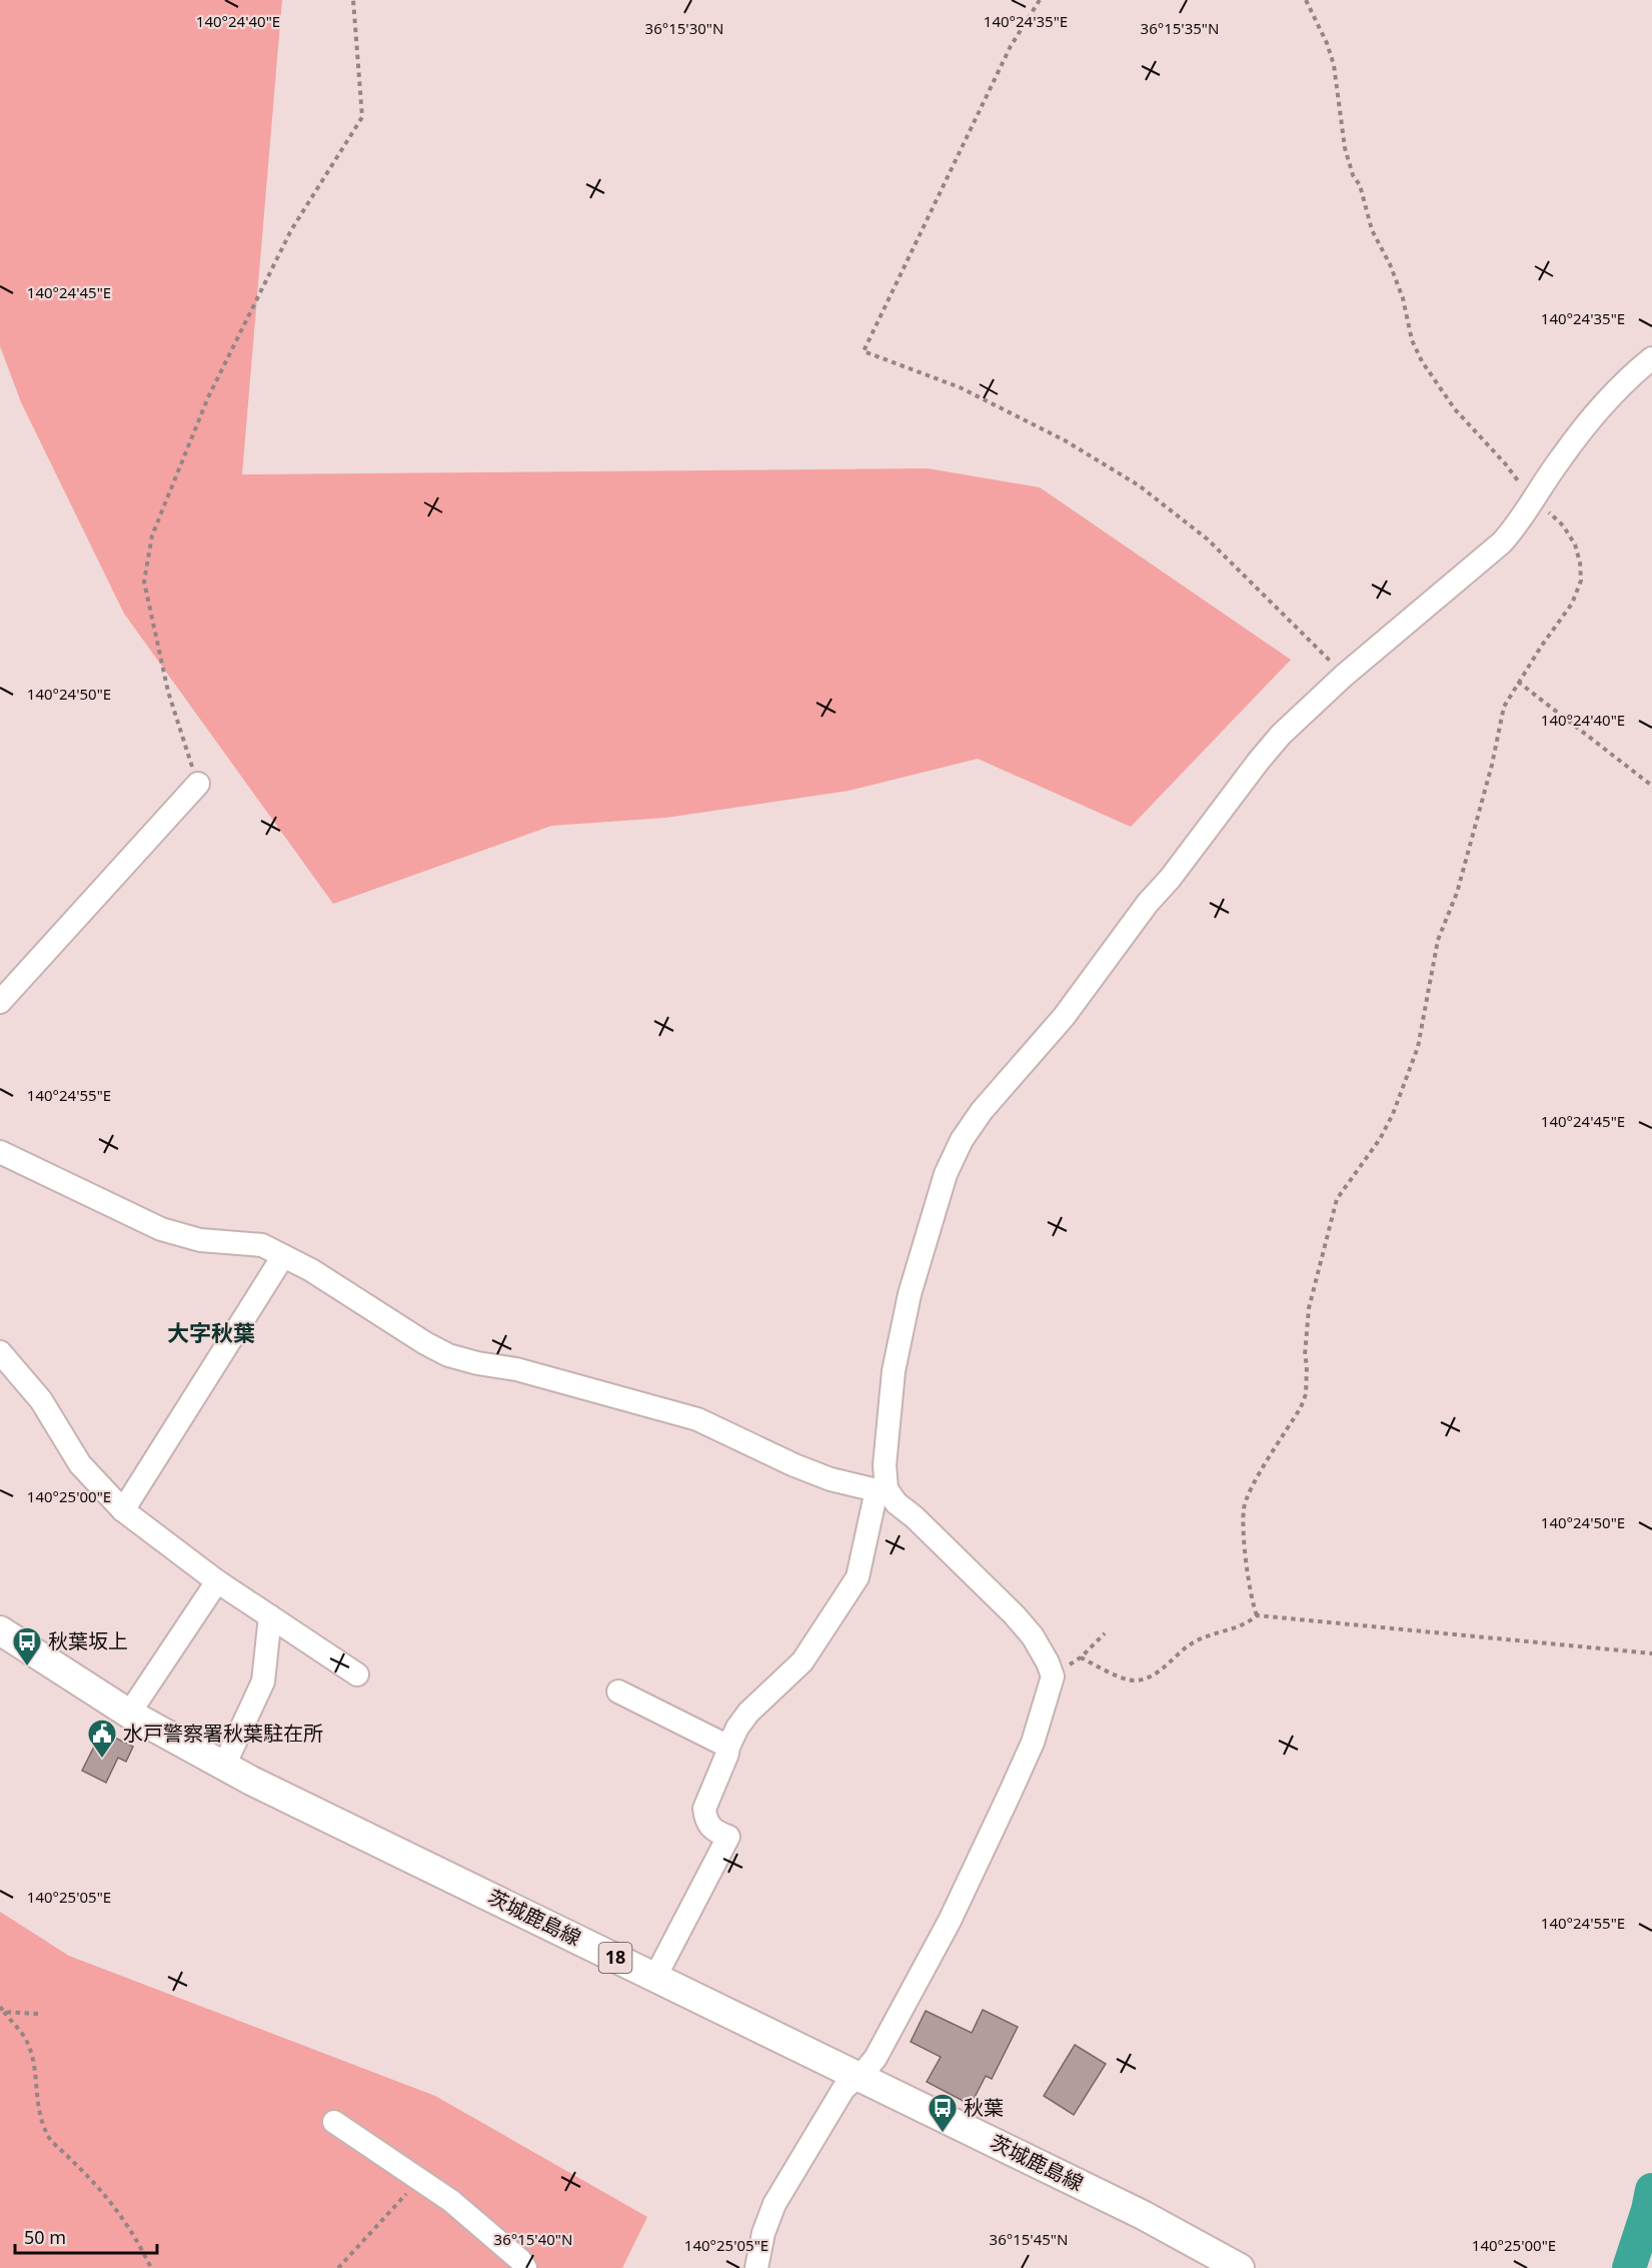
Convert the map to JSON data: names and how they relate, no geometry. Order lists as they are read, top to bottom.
{
  "streets": {
    "main road": ["茨城鹿島線", "18"]
  },
  "districts": ["大字秋葉"],
  "places": {
    "bus stop": ["秋葉坂上", "秋葉"],
    "public building": ["水戸警察署秋葉駐在所"]
  },
  "scale_bar": "50 m",
  "coordinates": [
    "140°24'40\"E",
    "140°24'35\"E",
    "36°15'30\"N",
    "36°15'35\"N",
    "140°24'45\"E",
    "140°24'50\"E",
    "140°24'55\"E",
    "140°25'00\"E",
    "140°25'05\"E",
    "36°15'40\"N",
    "36°15'45\"N"
  ]
}
